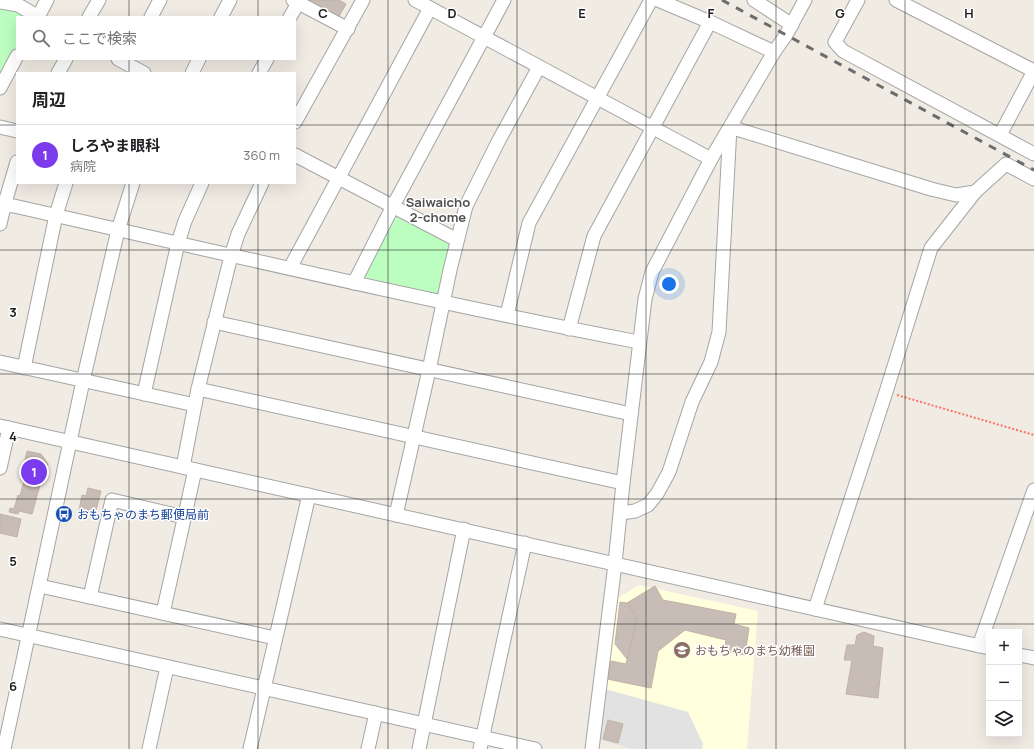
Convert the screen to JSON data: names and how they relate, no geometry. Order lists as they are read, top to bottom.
{
  "districts": ["Saiwaicho 2-chome"],
  "places": {
    "bus stop": ["おもちゃのまち郵便局前"],
    "school or university": ["おもちゃのまち幼稚園"]
  },
  "page": {
    "search": "ここで検索",
    "heading": "周辺",
    "list": [
      {
        "mark": "1",
        "name": "しろやま眼科",
        "note": "病院",
        "value": "360 m"
      }
    ],
    "pins": "1",
    "map_buttons": ["+", "−"]
  },
  "grid": {
    "columns": [
      "C",
      "D",
      "E",
      "F",
      "G",
      "H"
    ],
    "rows": [
      "3",
      "4",
      "5",
      "6"
    ]
  }
}
